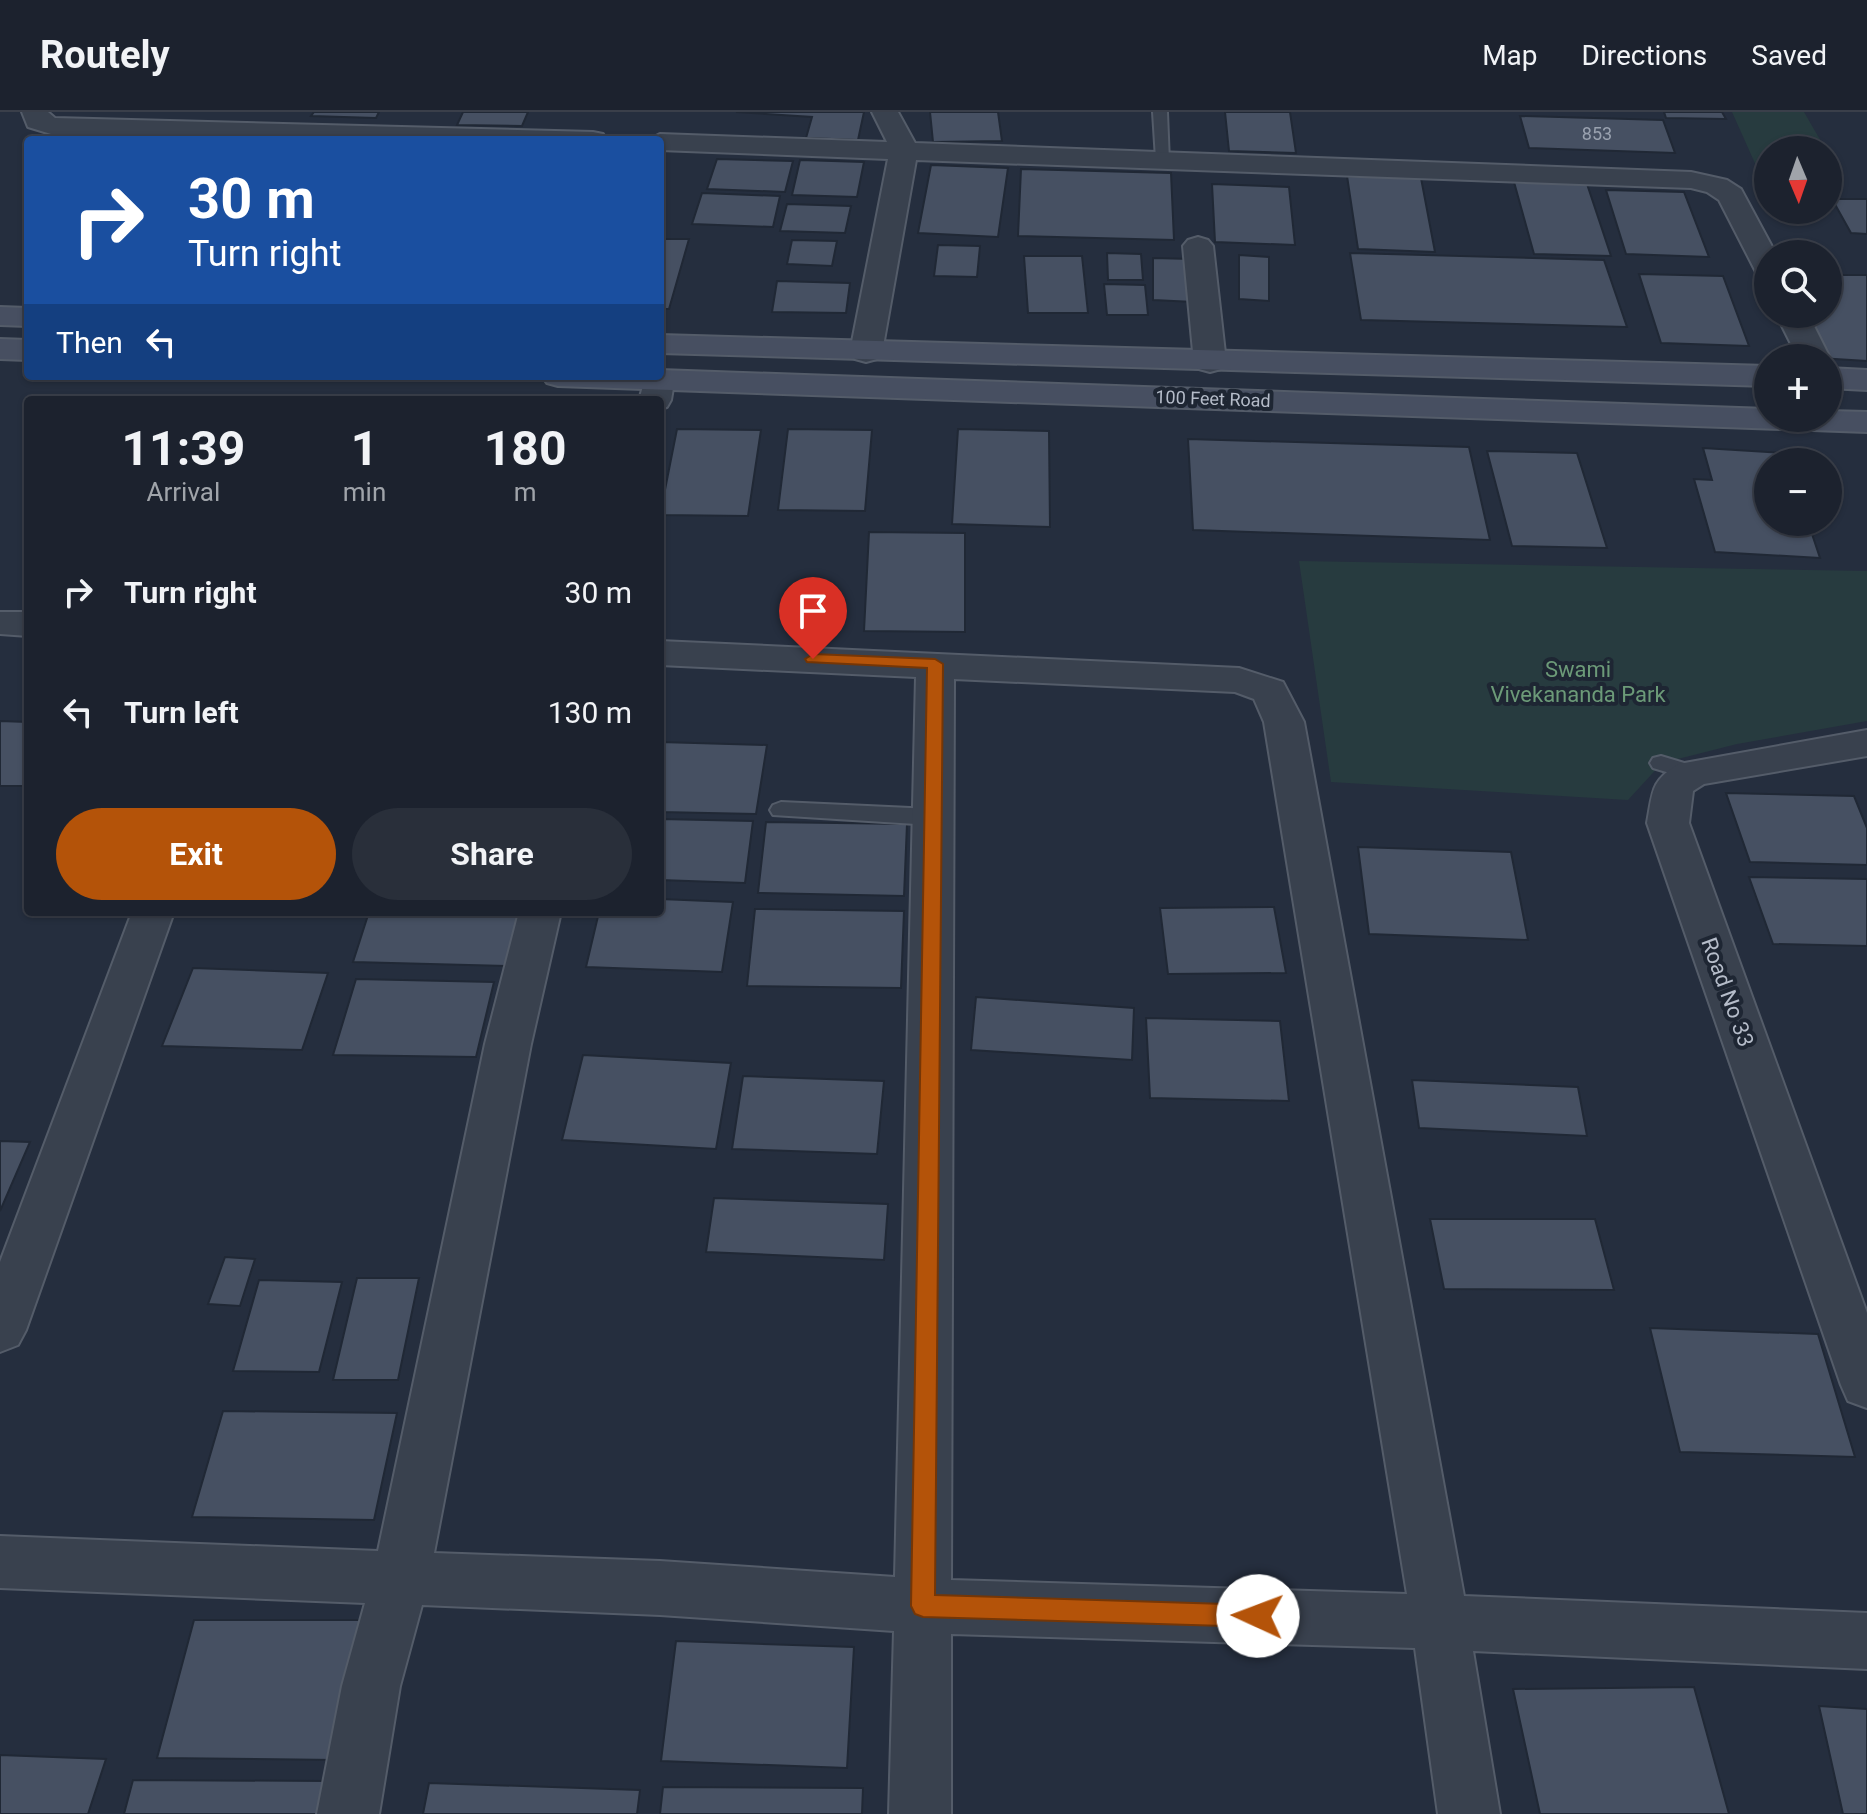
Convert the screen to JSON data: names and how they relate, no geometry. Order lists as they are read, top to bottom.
{
  "streets": {
    "main road": ["100 Feet Road"],
    "street": ["Road No 33"]
  },
  "parks": ["Swami Vivekananda Park"],
  "house_numbers": ["853"],
  "north": "bottom",
  "page": {
    "header": "Routely",
    "nav": ["Map", "Directions", "Saved"],
    "map_buttons": ["+", "−"],
    "turn": ["30 m", "Turn right"],
    "then": "Then",
    "eta": [
      "11:39",
      "Arrival",
      "1",
      "min",
      "180",
      "m"
    ],
    "list": [
      {
        "name": "Turn right",
        "value": "30 m"
      },
      {
        "name": "Turn left",
        "value": "130 m"
      }
    ],
    "buttons": ["Exit", "Share"]
  }
}
